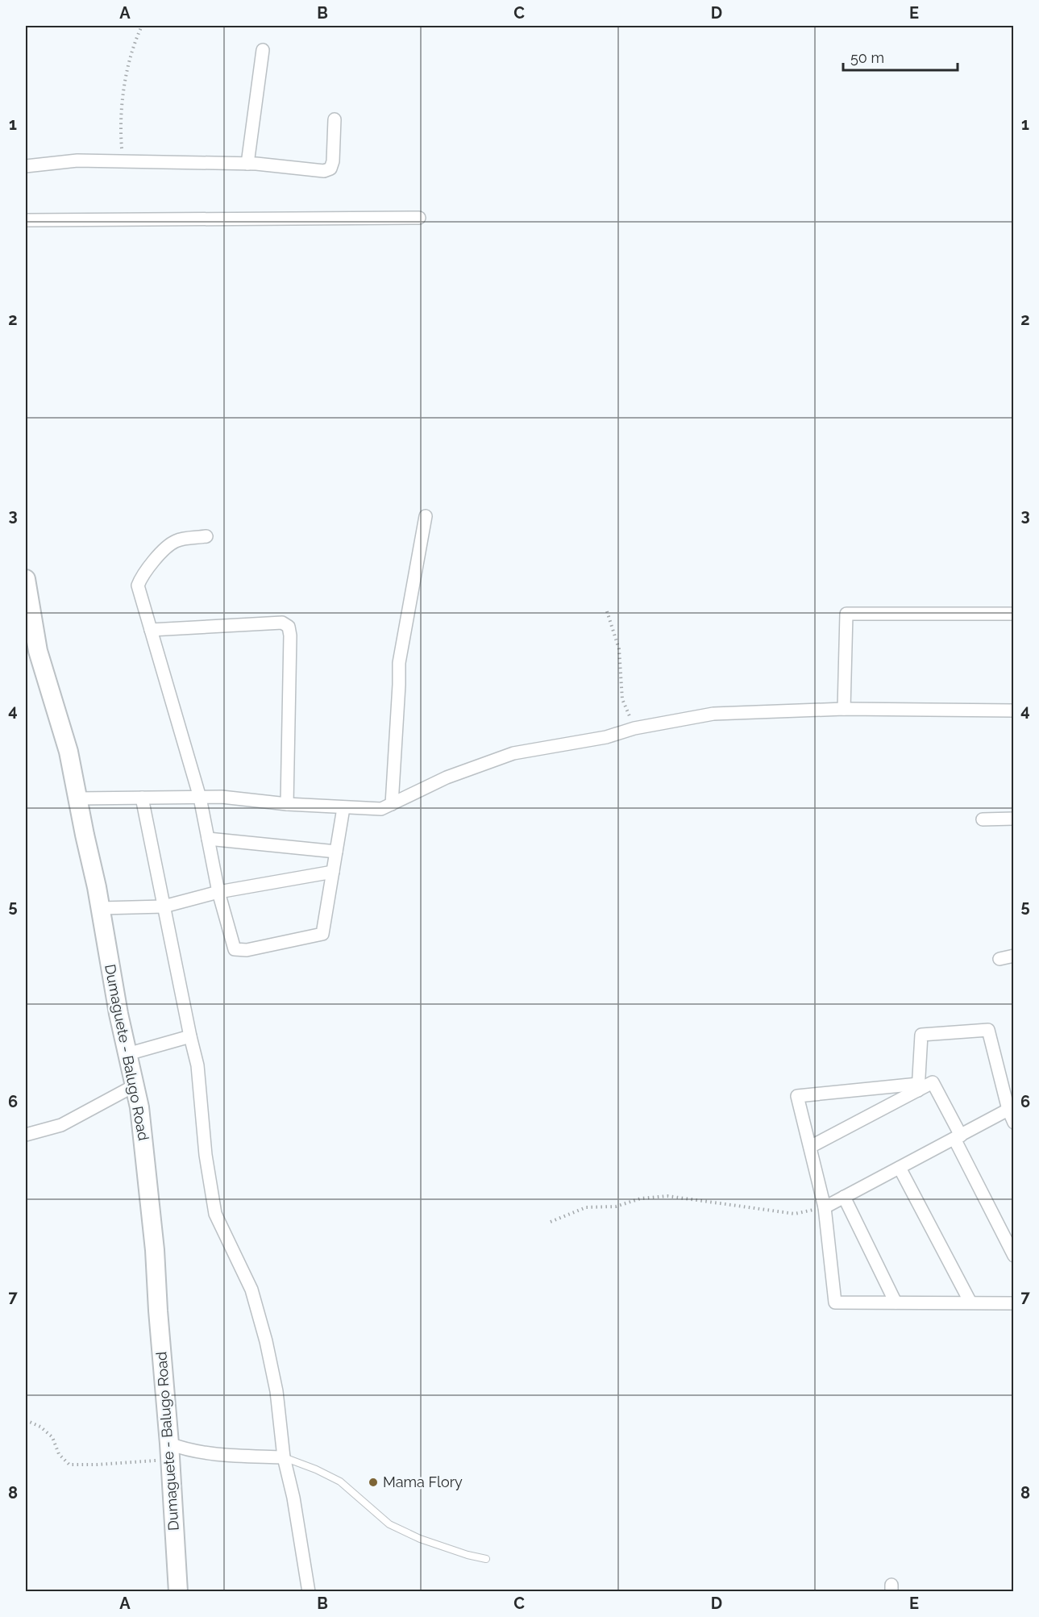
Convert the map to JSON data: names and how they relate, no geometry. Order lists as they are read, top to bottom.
{
  "streets": {
    "street": ["Dumaguete - Balugo Road"]
  },
  "places": ["Mama Flory"],
  "scale_bar": "50 m",
  "grid": {
    "columns": [
      "A",
      "B",
      "C",
      "D",
      "E"
    ],
    "rows": [
      "1",
      "2",
      "3",
      "4",
      "5",
      "6",
      "7",
      "8"
    ]
  }
}
